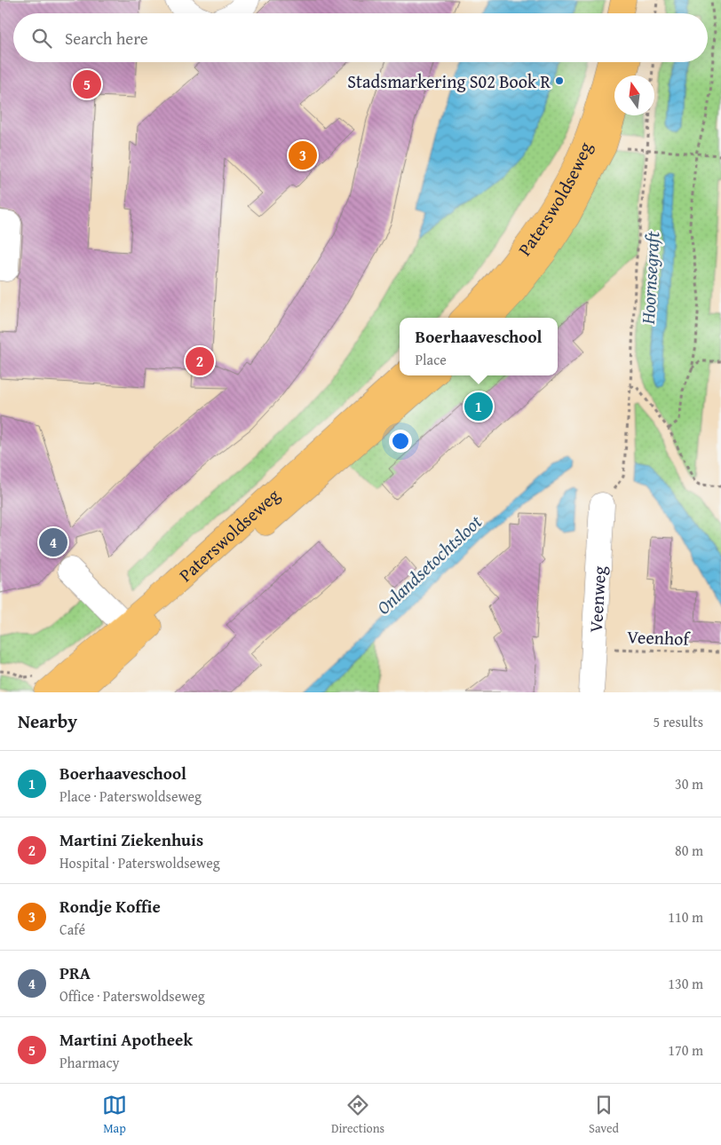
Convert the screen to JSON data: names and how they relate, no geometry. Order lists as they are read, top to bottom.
{
  "streets": {
    "main road": ["Paterswoldseweg"],
    "street": ["Veenweg"],
    "path": ["Veenhof"]
  },
  "crossings": [
    ["Veenweg", "Veenhof"]
  ],
  "water": ["Hoornsegraft", "Onlandsetochtsloot"],
  "places": ["Stadsmarkering S02 Book R"],
  "north": "top",
  "page": {
    "search": "Search here",
    "pins": [
      "5",
      "3",
      "2",
      "1",
      "4"
    ],
    "popup": ["Boerhaaveschool", "Place"],
    "heading": ["Nearby", "5 results"],
    "list": [
      {
        "mark": "1",
        "name": "Boerhaaveschool",
        "note": "Place · Paterswoldseweg",
        "value": "30 m"
      },
      {
        "mark": "2",
        "name": "Martini Ziekenhuis",
        "note": "Hospital · Paterswoldseweg",
        "value": "80 m"
      },
      {
        "mark": "3",
        "name": "Rondje Koffie",
        "note": "Café",
        "value": "110 m"
      },
      {
        "mark": "4",
        "name": "PRA",
        "note": "Office · Paterswoldseweg",
        "value": "130 m"
      },
      {
        "mark": "5",
        "name": "Martini Apotheek",
        "note": "Pharmacy",
        "value": "170 m"
      }
    ],
    "nav": ["Map", "Directions", "Saved"]
  }
}
